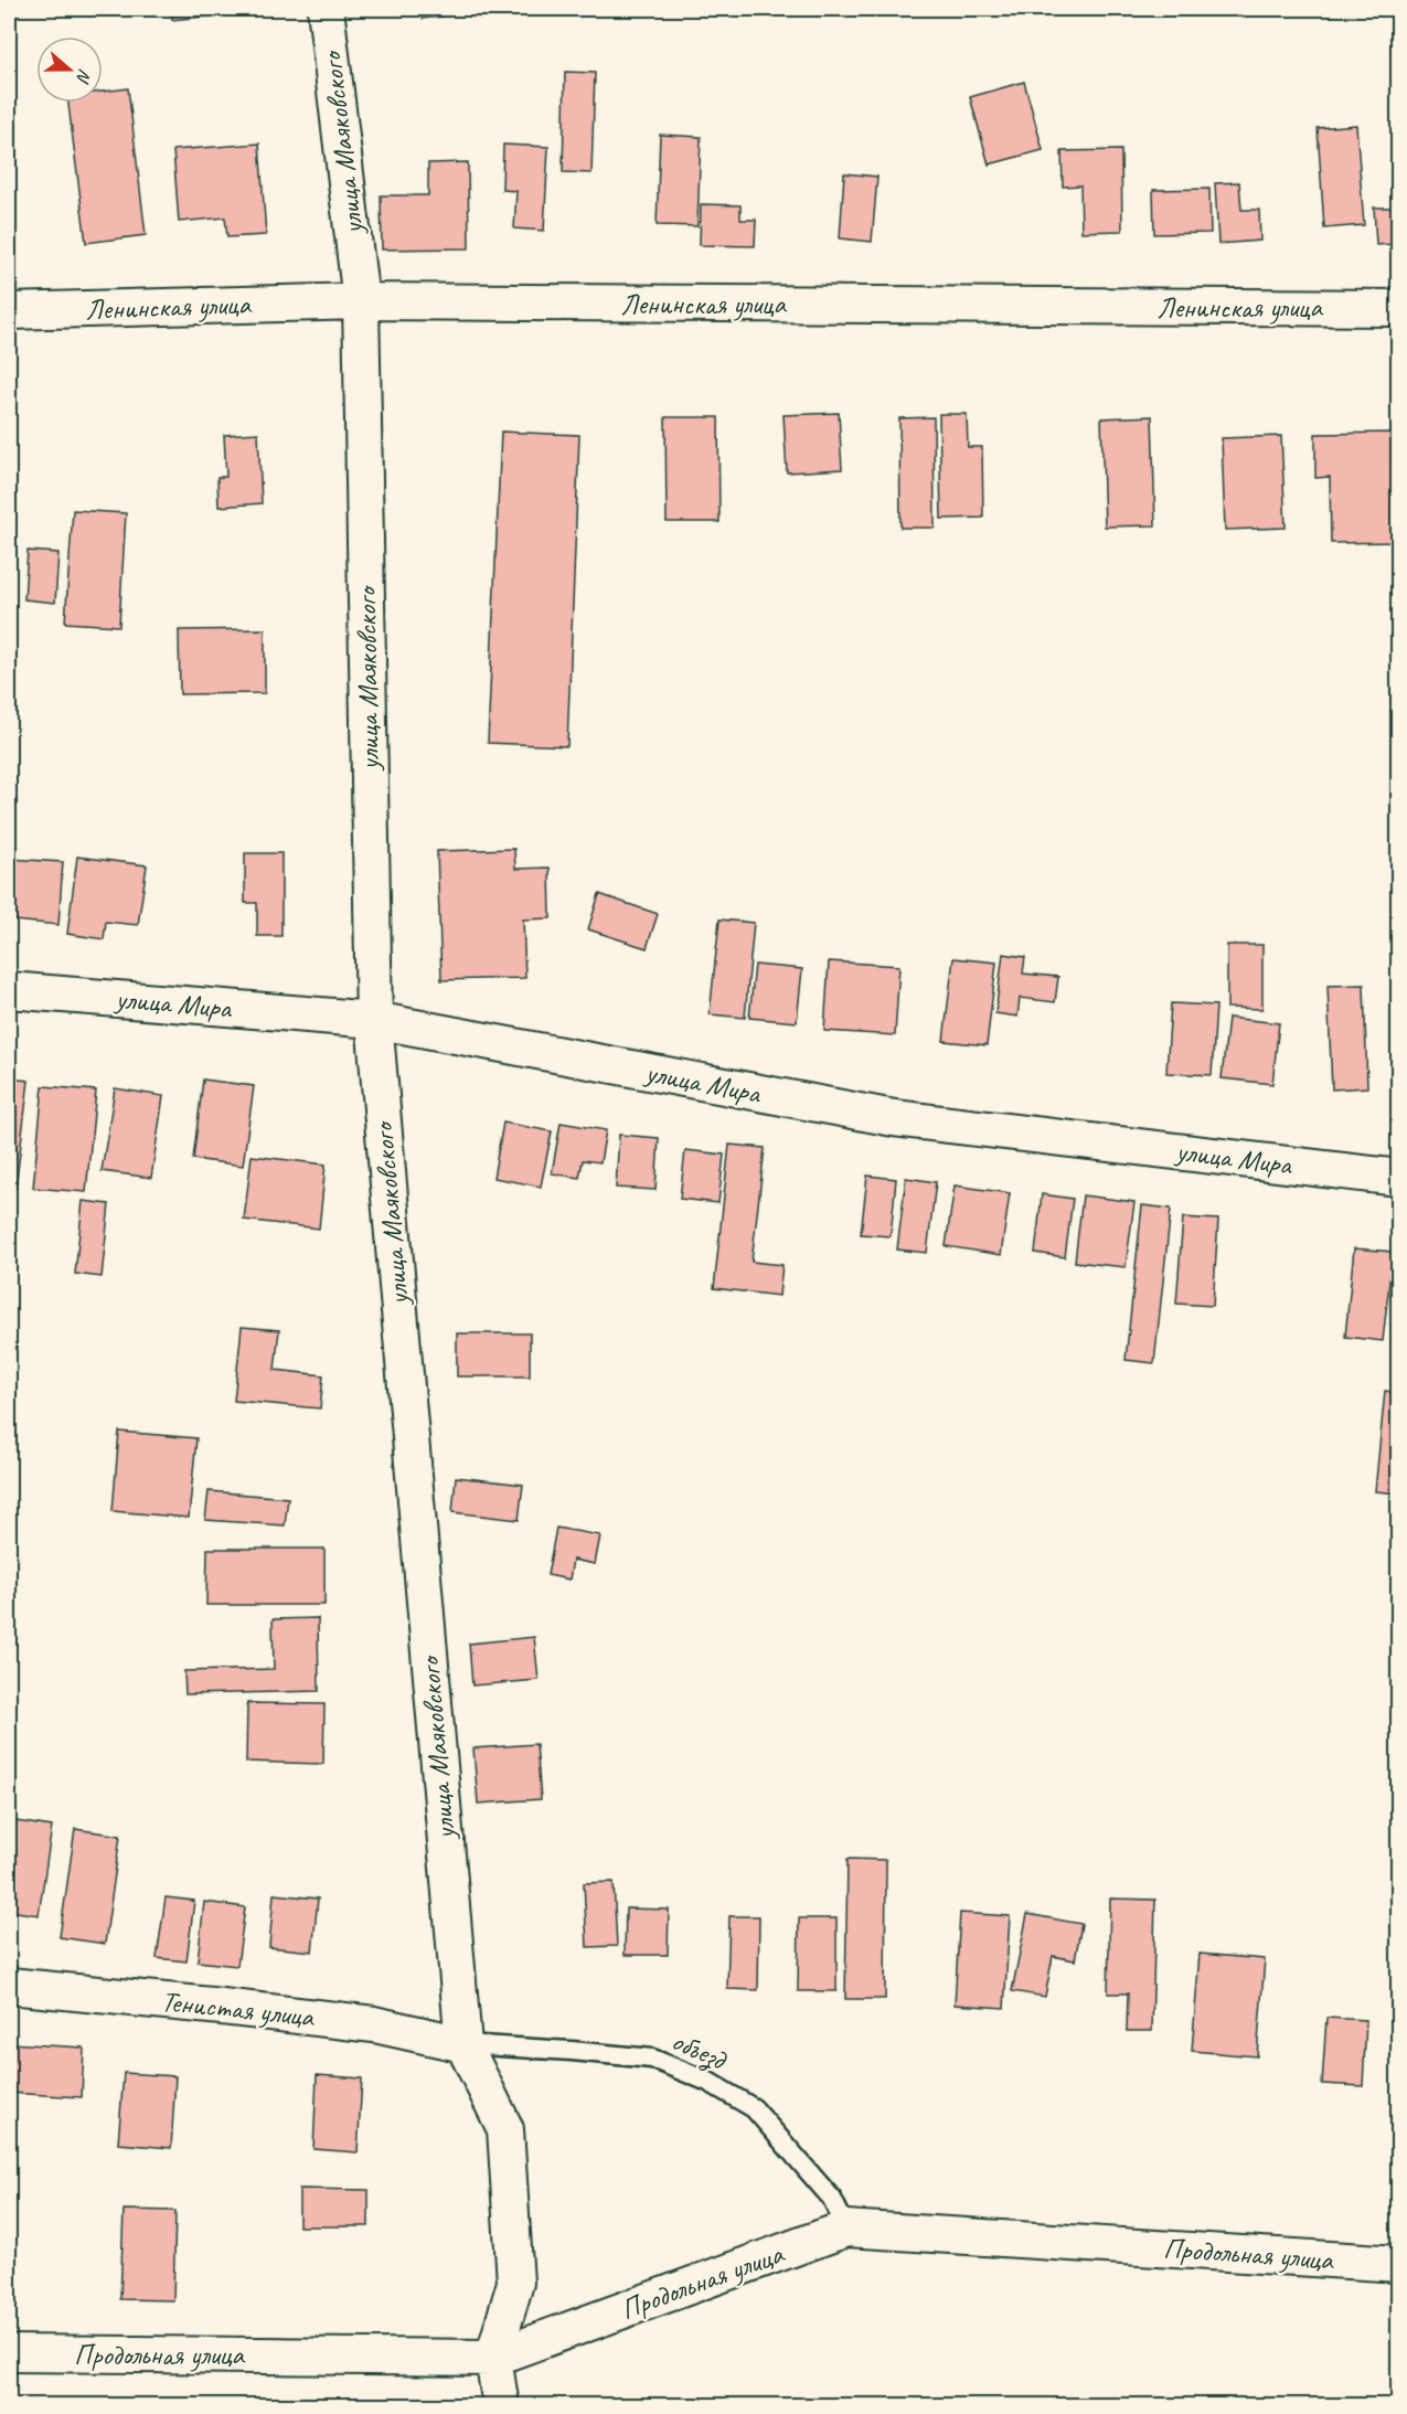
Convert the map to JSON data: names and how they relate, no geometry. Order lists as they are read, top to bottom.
{
  "streets": {
    "street": [
      "улица Маяковского",
      "Ленинская улица",
      "улица Мира",
      "Тенистая улица",
      "Продольная улица"
    ],
    "lane": ["объезд"]
  },
  "crossings": [
    ["улица Маяковского", "Ленинская улица"],
    ["улица Маяковского", "улица Мира"],
    ["улица Маяковского", "Тенистая улица"],
    ["улица Маяковского", "объезд"],
    ["улица Маяковского", "Продольная улица"],
    ["Тенистая улица", "объезд"],
    ["объезд", "Продольная улица"]
  ],
  "north": "right"
}
